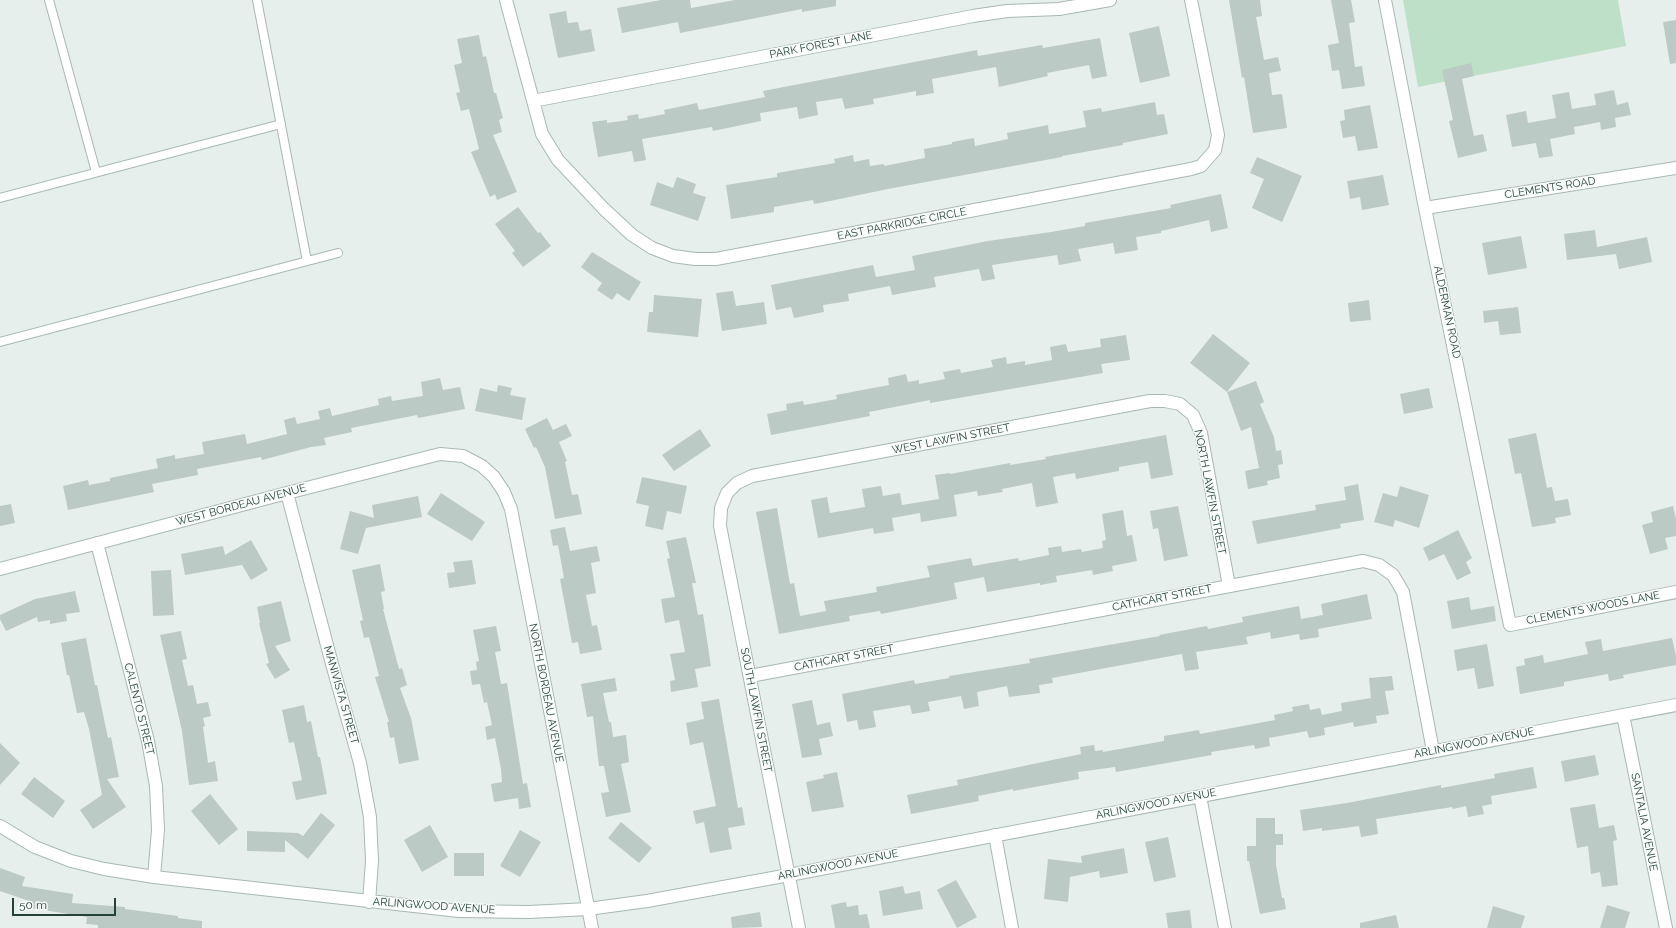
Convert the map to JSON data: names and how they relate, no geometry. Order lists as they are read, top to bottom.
{
  "streets": {
    "street": [
      "PARK FOREST LANE",
      "CLEMENTS ROAD",
      "EAST PARKRIDGE CIRCLE",
      "ALDERMAN ROAD",
      "WEST LAWFIN STREET",
      "NORTH LAWFIN STREET",
      "WEST BORDEAU AVENUE",
      "CATHCART STREET",
      "CLEMENTS WOODS LANE",
      "NORTH BORDEAU AVENUE",
      "MANIVISTA STREET",
      "CALENTO STREET",
      "SOUTH LAWFIN STREET",
      "ARLINGWOOD AVENUE",
      "SANTALIA AVENUE"
    ]
  },
  "crossings": [
    ["PARK FOREST LANE", "EAST PARKRIDGE CIRCLE"],
    ["CLEMENTS ROAD", "ALDERMAN ROAD"],
    ["ALDERMAN ROAD", "CLEMENTS WOODS LANE"],
    ["WEST LAWFIN STREET", "NORTH LAWFIN STREET"],
    ["WEST LAWFIN STREET", "SOUTH LAWFIN STREET"],
    ["NORTH LAWFIN STREET", "CATHCART STREET"],
    ["WEST BORDEAU AVENUE", "NORTH BORDEAU AVENUE"],
    ["WEST BORDEAU AVENUE", "MANIVISTA STREET"],
    ["WEST BORDEAU AVENUE", "CALENTO STREET"],
    ["CATHCART STREET", "SOUTH LAWFIN STREET"],
    ["CATHCART STREET", "ARLINGWOOD AVENUE"],
    ["NORTH BORDEAU AVENUE", "ARLINGWOOD AVENUE"],
    ["MANIVISTA STREET", "ARLINGWOOD AVENUE"],
    ["CALENTO STREET", "ARLINGWOOD AVENUE"],
    ["SOUTH LAWFIN STREET", "ARLINGWOOD AVENUE"],
    ["ARLINGWOOD AVENUE", "SANTALIA AVENUE"]
  ],
  "scale_bar": "50 m"
}
